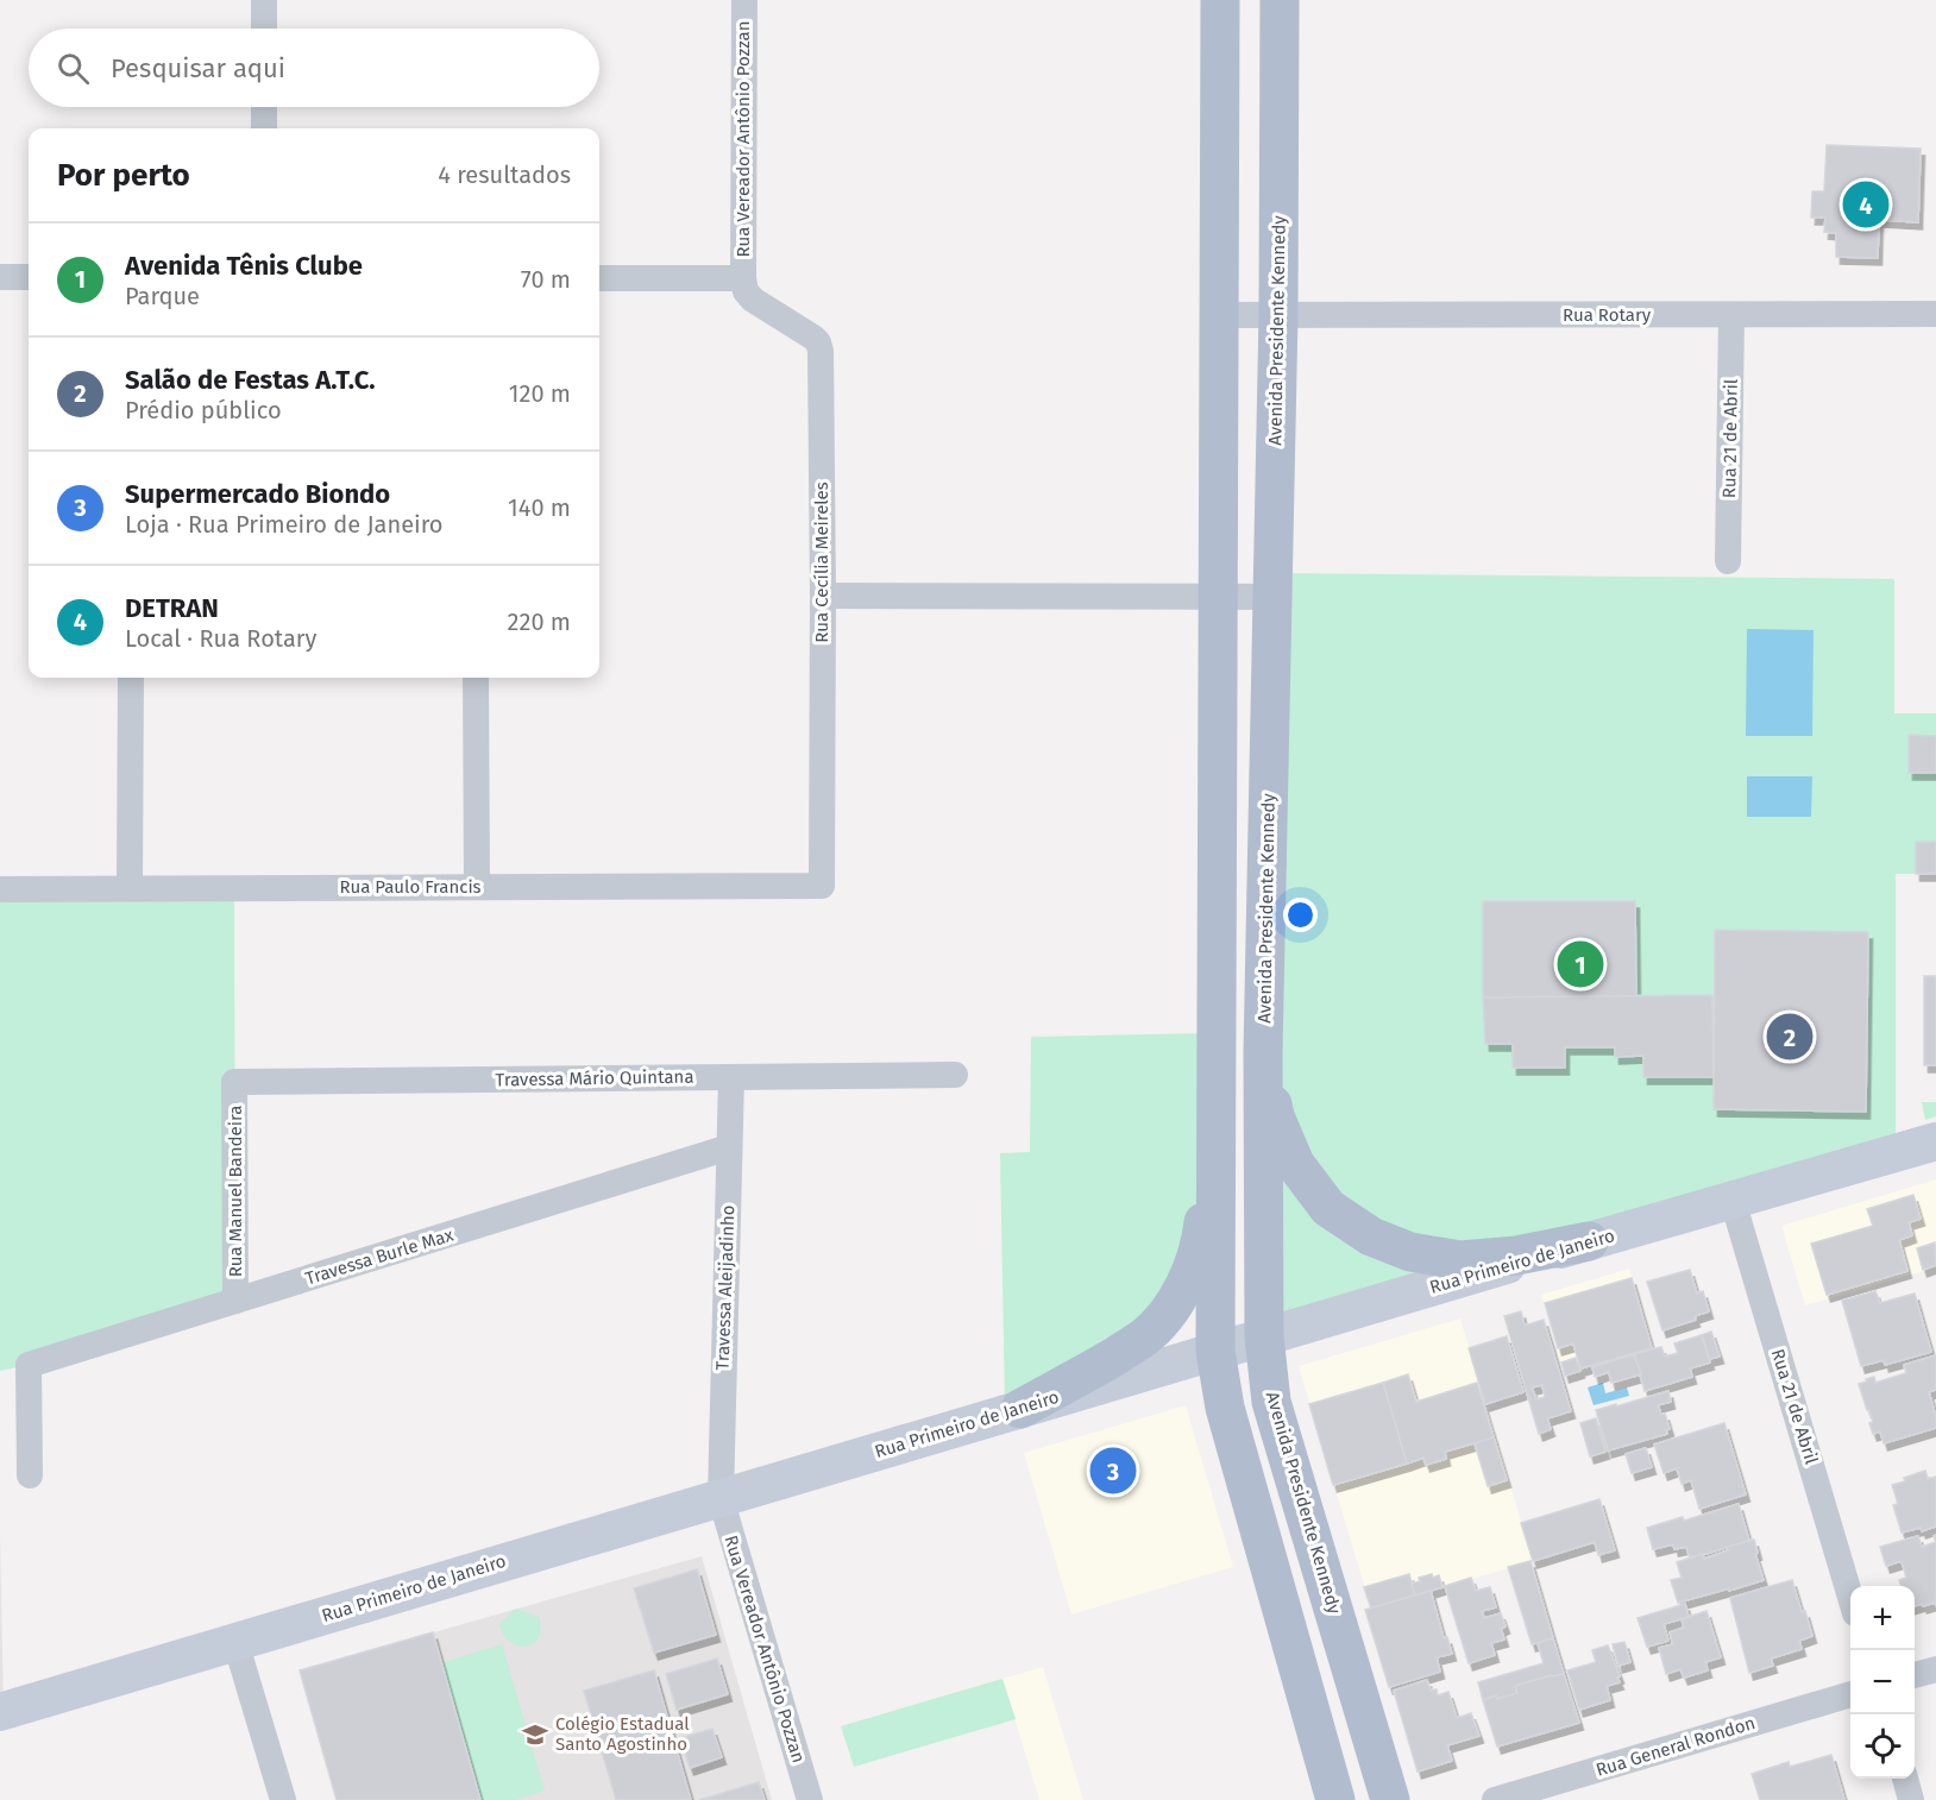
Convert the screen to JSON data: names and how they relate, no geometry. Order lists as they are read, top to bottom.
{
  "streets": {
    "main road": ["Avenida Presidente Kennedy"],
    "street": [
      "Rua Vereador Antônio Pozzan",
      "Rua Rotary",
      "Rua 21 de Abril",
      "Rua Cecília Meireles",
      "Rua Paulo Francis",
      "Travessa Mário Quintana",
      "Rua Manuel Bandeira",
      "Travessa Burle Max",
      "Rua Primeiro de Janeiro",
      "Travessa Aleijadinho",
      "Rua General Rondon"
    ]
  },
  "crossings": [
    ["Rua Vereador Antônio Pozzan", "Rua Cecília Meireles"],
    ["Rua Vereador Antônio Pozzan", "Rua Primeiro de Janeiro"],
    ["Rua Vereador Antônio Pozzan", "Travessa Aleijadinho"],
    ["Rua Rotary", "Avenida Presidente Kennedy"],
    ["Rua Rotary", "Rua 21 de Abril"],
    ["Avenida Presidente Kennedy", "Rua Primeiro de Janeiro"],
    ["Rua 21 de Abril", "Rua Primeiro de Janeiro"],
    ["Rua Cecília Meireles", "Rua Paulo Francis"],
    ["Travessa Mário Quintana", "Rua Manuel Bandeira"],
    ["Travessa Mário Quintana", "Travessa Aleijadinho"],
    ["Rua Manuel Bandeira", "Travessa Burle Max"],
    ["Travessa Burle Max", "Travessa Aleijadinho"],
    ["Rua Primeiro de Janeiro", "Travessa Aleijadinho"]
  ],
  "places": {
    "school or university": ["Colégio Estadual Santo Agostinho"]
  },
  "page": {
    "search": "Pesquisar aqui",
    "heading": ["Por perto", "4 resultados"],
    "pins": [
      "4",
      "1",
      "2",
      "3"
    ],
    "list": [
      {
        "mark": "1",
        "name": "Avenida Tênis Clube",
        "note": "Parque",
        "value": "70 m"
      },
      {
        "mark": "2",
        "name": "Salão de Festas A.T.C.",
        "note": "Prédio público",
        "value": "120 m"
      },
      {
        "mark": "3",
        "name": "Supermercado Biondo",
        "note": "Loja · Rua Primeiro de Janeiro",
        "value": "140 m"
      },
      {
        "mark": "4",
        "name": "DETRAN",
        "note": "Local · Rua Rotary",
        "value": "220 m"
      }
    ],
    "map_buttons": ["+", "−"]
  }
}
